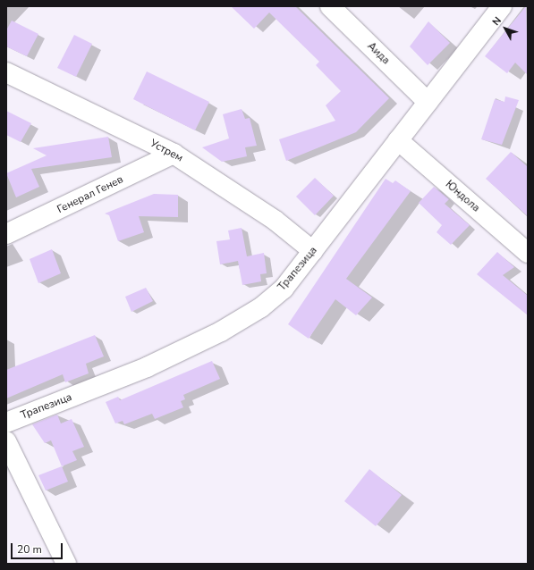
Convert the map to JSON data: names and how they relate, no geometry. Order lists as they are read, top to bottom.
{
  "streets": {
    "street": [
      "Аида",
      "Устрем",
      "Генерал Генев",
      "Юндола",
      "Трапезица"
    ]
  },
  "crossings": [
    ["Аида", "Трапезица"],
    ["Устрем", "Генерал Генев"],
    ["Устрем", "Трапезица"],
    ["Юндола", "Трапезица"]
  ],
  "scale_bar": "20 m",
  "north": "top left"
}
